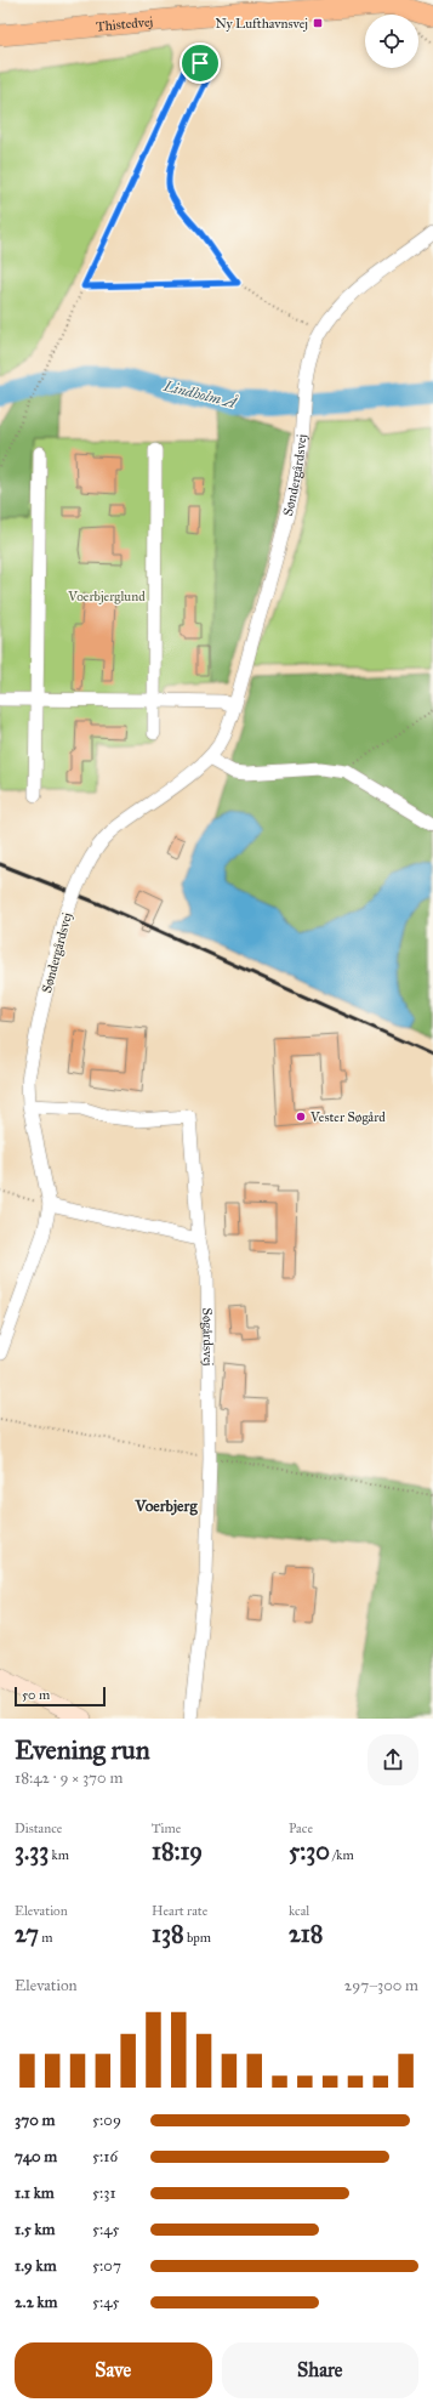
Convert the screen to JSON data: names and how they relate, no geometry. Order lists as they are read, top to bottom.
{
  "streets": {
    "main road": ["Thistedvej"],
    "street": ["Søndergårdsvej", "Søgårdsvej"]
  },
  "crossings": [
    ["Søndergårdsvej", "Søgårdsvej"]
  ],
  "districts": ["Voerbjerg"],
  "water": ["Lindholm Å"],
  "parks": ["Voerbjerglund"],
  "places": {
    "transit": ["Ny Lufthavnsvej"],
    "other": ["Vester Søgård"]
  },
  "scale_bar": "50 m",
  "page": {
    "scale": "50 m",
    "heading": ["Evening run", "18:42 · 9 × 370 m"],
    "stats": [
      ["Distance", "3.33 km"],
      ["Time", "18:19"],
      ["Pace", "5:30 /km"],
      ["Elevation", "27 m"],
      ["Heart rate", "138 bpm"],
      ["kcal", "218"]
    ],
    "chart": ["Elevation", "297–300 m"],
    "list": [
      {
        "name": "370 m",
        "note": "5:09"
      },
      {
        "name": "740 m",
        "note": "5:16"
      },
      {
        "name": "1.1 km",
        "note": "5:31"
      },
      {
        "name": "1.5 km",
        "note": "5:45"
      },
      {
        "name": "1.9 km",
        "note": "5:07"
      },
      {
        "name": "2.2 km",
        "note": "5:45"
      }
    ],
    "buttons": ["Save", "Share"]
  }
}
